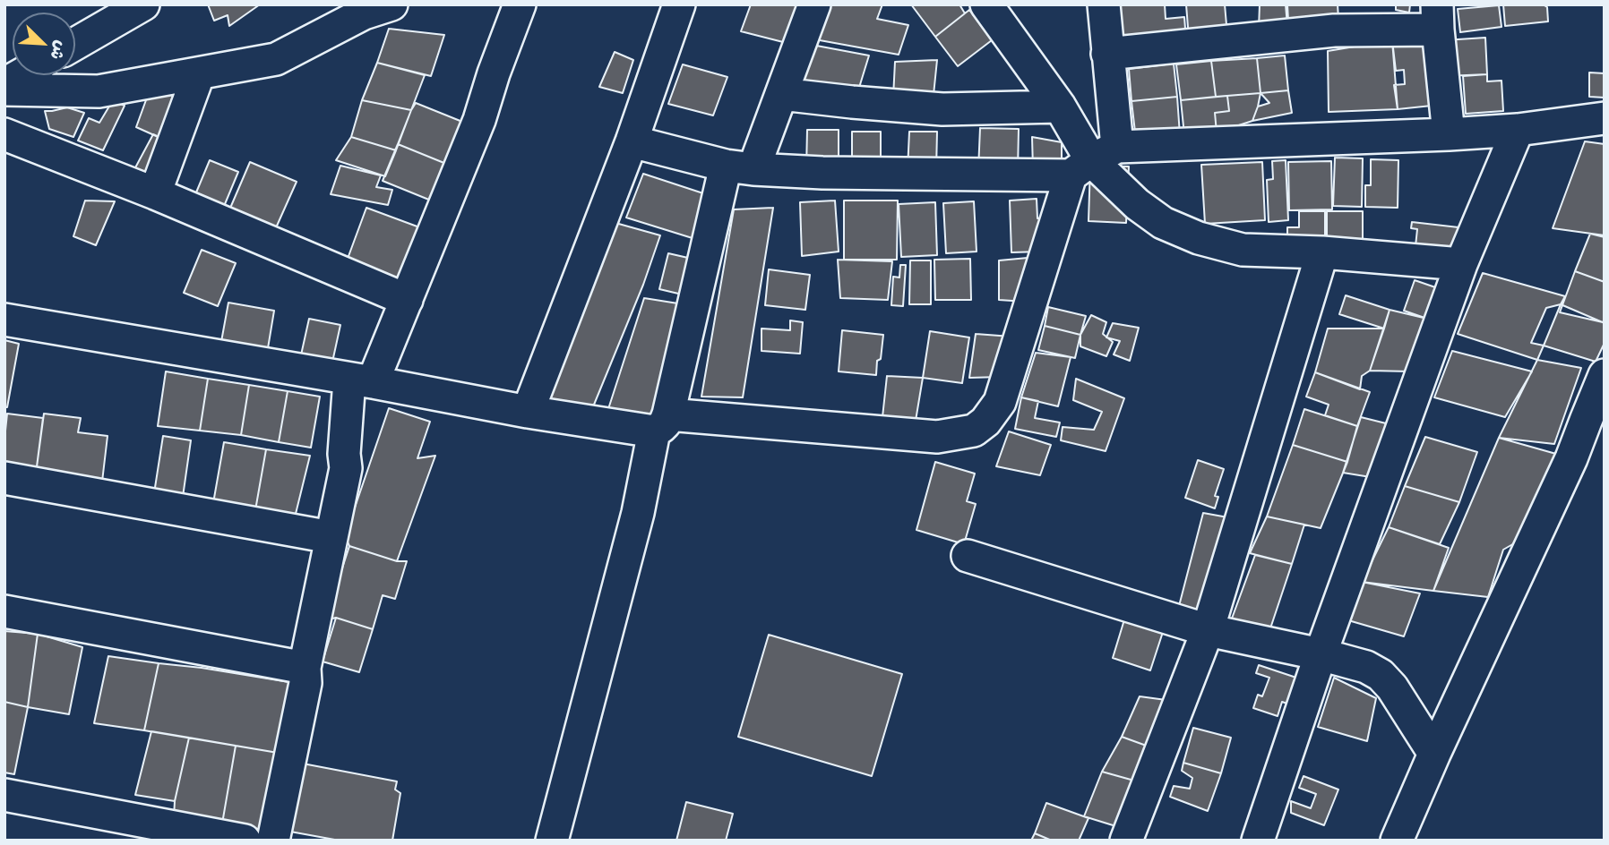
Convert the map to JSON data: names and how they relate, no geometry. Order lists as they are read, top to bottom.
{
  "north": "bottom right"
}
